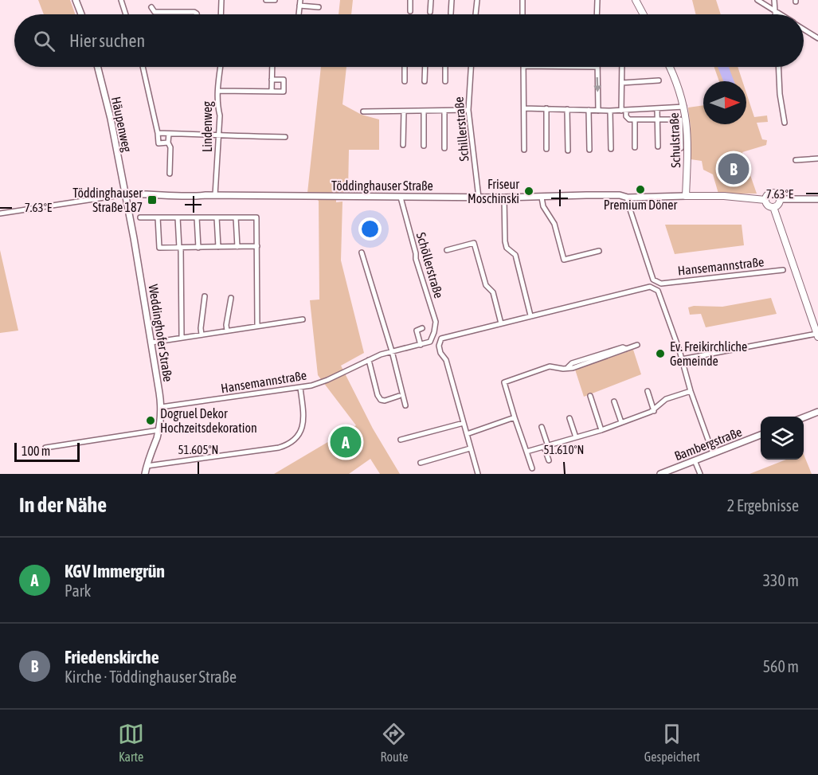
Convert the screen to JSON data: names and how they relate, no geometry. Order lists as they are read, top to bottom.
{
  "streets": {
    "main road": ["Schulstraße", "Töddinghauser Straße"],
    "street": [
      "Häupenweg",
      "Lindenweg",
      "Schillerstraße",
      "Schöllerstraße",
      "Hansemannstraße",
      "Weddinghofer Straße",
      "Bambergstraße"
    ]
  },
  "crossings": [
    ["Häupenweg", "Töddinghauser Straße"],
    ["Häupenweg", "Weddinghofer Straße"],
    ["Lindenweg", "Töddinghauser Straße"],
    ["Schillerstraße", "Töddinghauser Straße"],
    ["Schulstraße", "Töddinghauser Straße"],
    ["Töddinghauser Straße", "Schöllerstraße"],
    ["Töddinghauser Straße", "Hansemannstraße"],
    ["Töddinghauser Straße", "Weddinghofer Straße"],
    ["Schöllerstraße", "Hansemannstraße"],
    ["Hansemannstraße", "Weddinghofer Straße"]
  ],
  "places": {
    "other": [
      "Premium Döner",
      "Friseur Moschinski",
      "Ev. Freikirchliche Gemeinde",
      "Dogruel Dekor Hochzeitsdekoration"
    ],
    "transit": ["Töddinghauser Straße 187"]
  },
  "scale_bar": "100 m",
  "north": "right",
  "page": {
    "search": "Hier suchen",
    "pins": ["B", "A"],
    "scale": "100 m",
    "heading": ["In der Nähe", "2 Ergebnisse"],
    "list": [
      {
        "mark": "A",
        "name": "KGV Immergrün",
        "note": "Park",
        "value": "330 m"
      },
      {
        "mark": "B",
        "name": "Friedenskirche",
        "note": "Kirche · Töddinghauser Straße",
        "value": "560 m"
      }
    ],
    "nav": ["Karte", "Route", "Gespeichert"]
  },
  "coordinates": ["7.63°E", "51.605°N", "51.610°N"]
}
